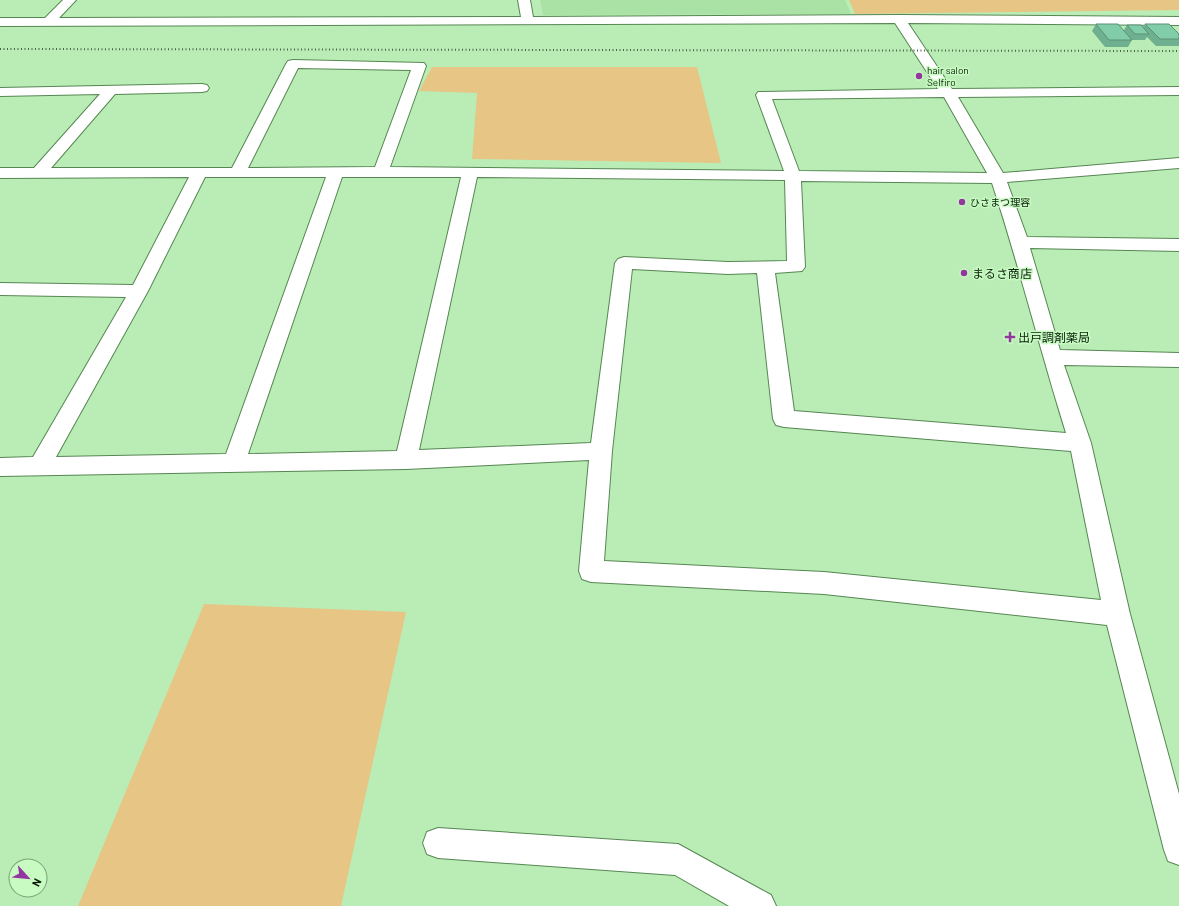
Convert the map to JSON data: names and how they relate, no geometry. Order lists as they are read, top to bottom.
{
  "places": {
    "other": ["hair salon Selfiro", "ひさまつ理容", "まるさ商店"],
    "health": ["出戸調剤薬局"]
  },
  "north": "bottom right"
}
